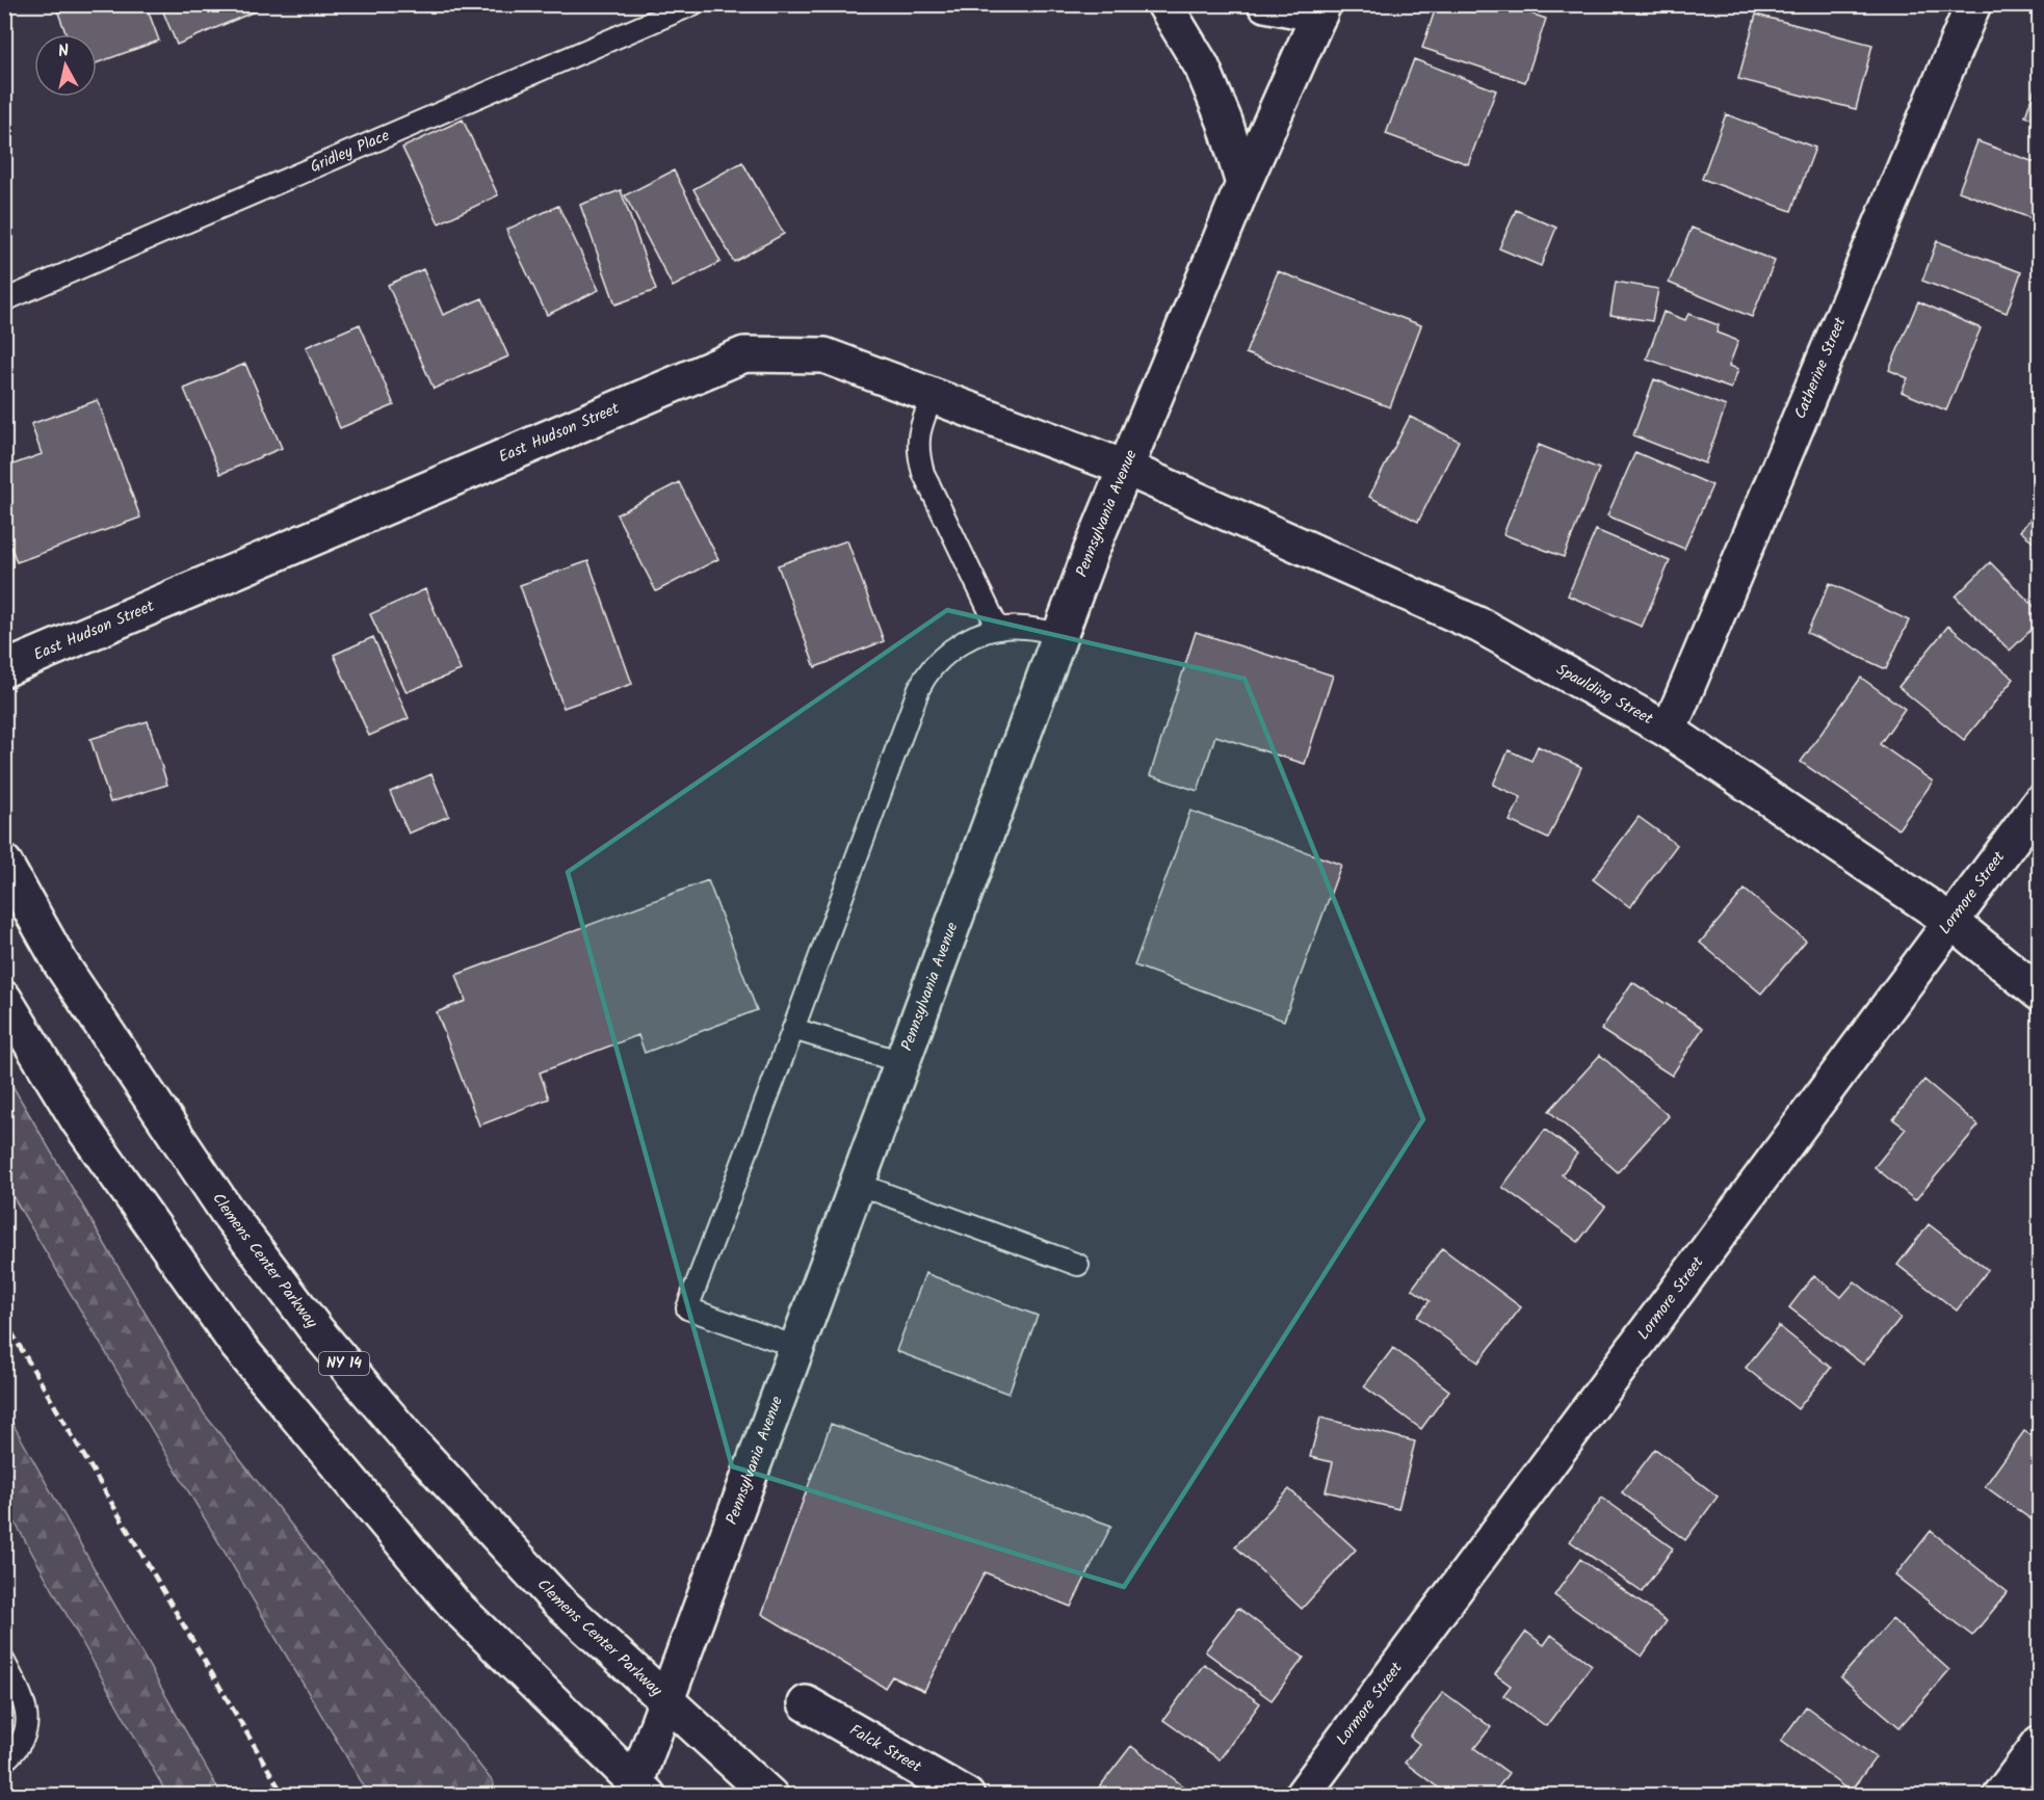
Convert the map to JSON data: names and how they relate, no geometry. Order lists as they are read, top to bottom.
{
  "streets": {
    "street": [
      "Catherine Street",
      "East Hudson Street",
      "Pennsylvania Avenue",
      "Spaulding Street",
      "Lormore Street",
      "Clemens Center Parkway",
      "NY 14",
      "Falck Street"
    ],
    "lane": ["Gridley Place"]
  },
  "crossings": [
    ["Catherine Street", "Spaulding Street"],
    ["East Hudson Street", "Pennsylvania Avenue"],
    ["East Hudson Street", "Spaulding Street"],
    ["Pennsylvania Avenue", "Spaulding Street"],
    ["Pennsylvania Avenue", "Clemens Center Parkway"],
    ["Spaulding Street", "Lormore Street"]
  ],
  "north": "top"
}
